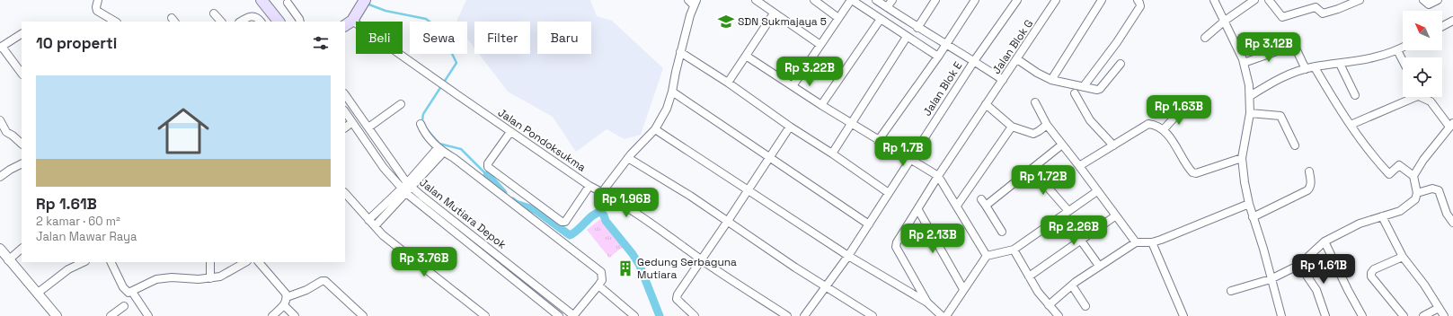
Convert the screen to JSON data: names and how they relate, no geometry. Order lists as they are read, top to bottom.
{
  "streets": {
    "street": [
      "Jalan Blok G",
      "Jalan Blok E",
      "Jalan Pondoksukma",
      "Jalan Mutiara Depok"
    ]
  },
  "places": {
    "school or university": ["SDN Sukmajaya 5"],
    "building": ["Gedung Serbaguna Mutiara"]
  },
  "north": "top left",
  "page": {
    "chip": [
      "Beli",
      "Sewa",
      "Filter",
      "Baru"
    ],
    "heading": "10 properti",
    "price": [
      "Rp 3.12B",
      "Rp 3.22B",
      "Rp 1.63B",
      "Rp 1.7B",
      "Rp 1.72B",
      "Rp 1.96B",
      "Rp 2.26B",
      "Rp 2.13B",
      "Rp 3.76B",
      "Rp 1.61B"
    ],
    "list": [
      {
        "name": "Rp 1.61B",
        "note": "2 kamar · 60 m² · Jalan Mawar Raya"
      }
    ]
  }
}
